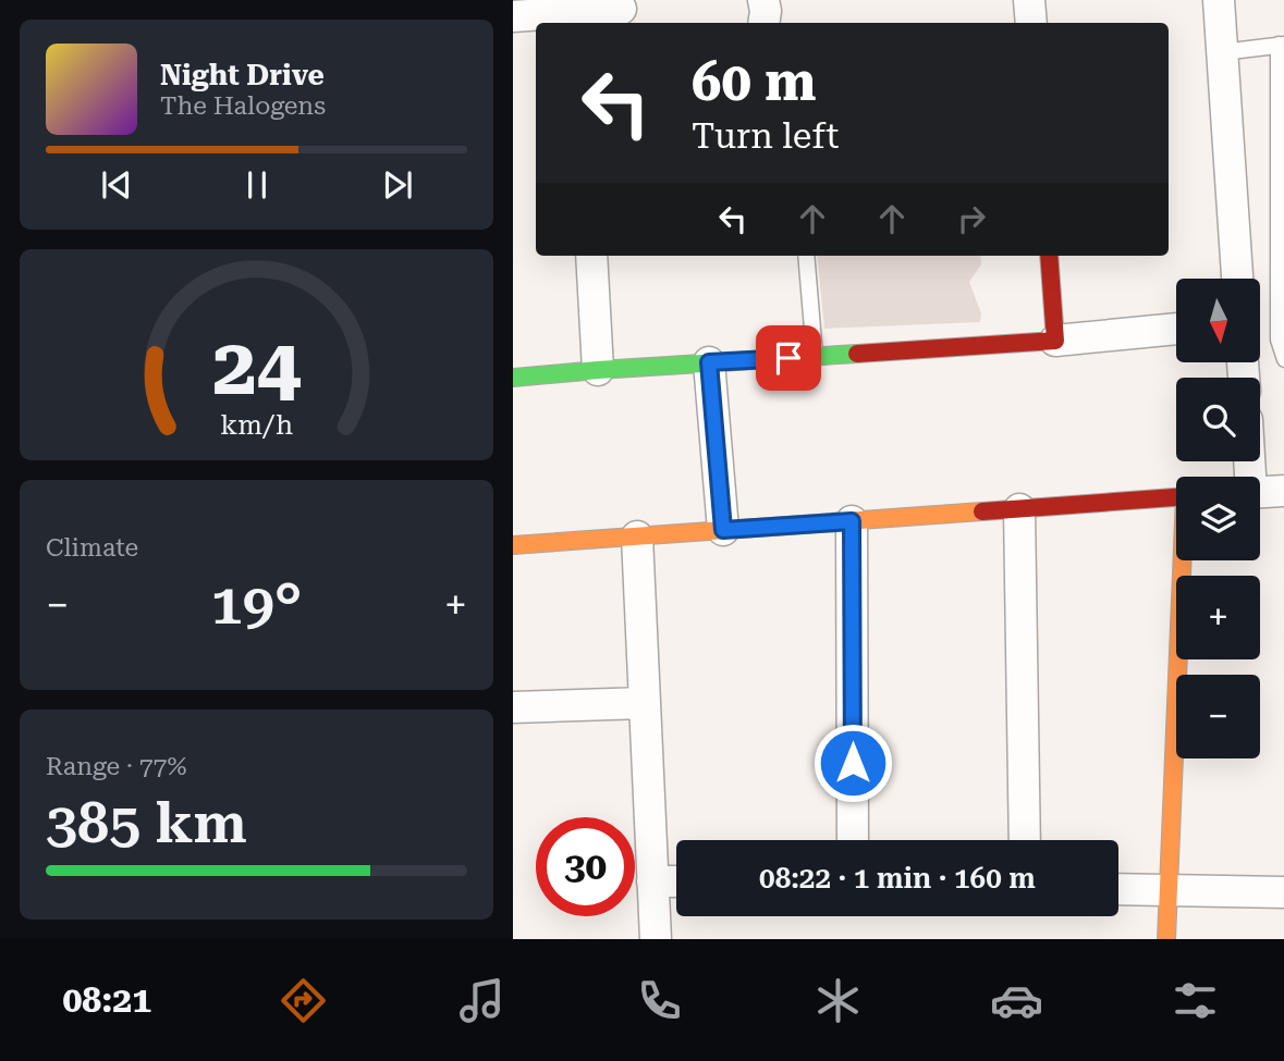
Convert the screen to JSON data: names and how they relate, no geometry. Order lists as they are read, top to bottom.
{
  "north": "bottom",
  "page": {
    "turn": ["60 m", "Turn left"],
    "song": ["Night Drive", "The Halogens"],
    "map_buttons": ["+", "−"],
    "tile": [
      "Climate",
      ["Range · 77%", "385 km"]
    ],
    "heat": ["−", "19°", "+"],
    "limit": "30",
    "trip": "08:22 · 1 min · 160 m",
    "tabs": "08:21",
    "gauge": ["24", "km/h"]
  }
}
